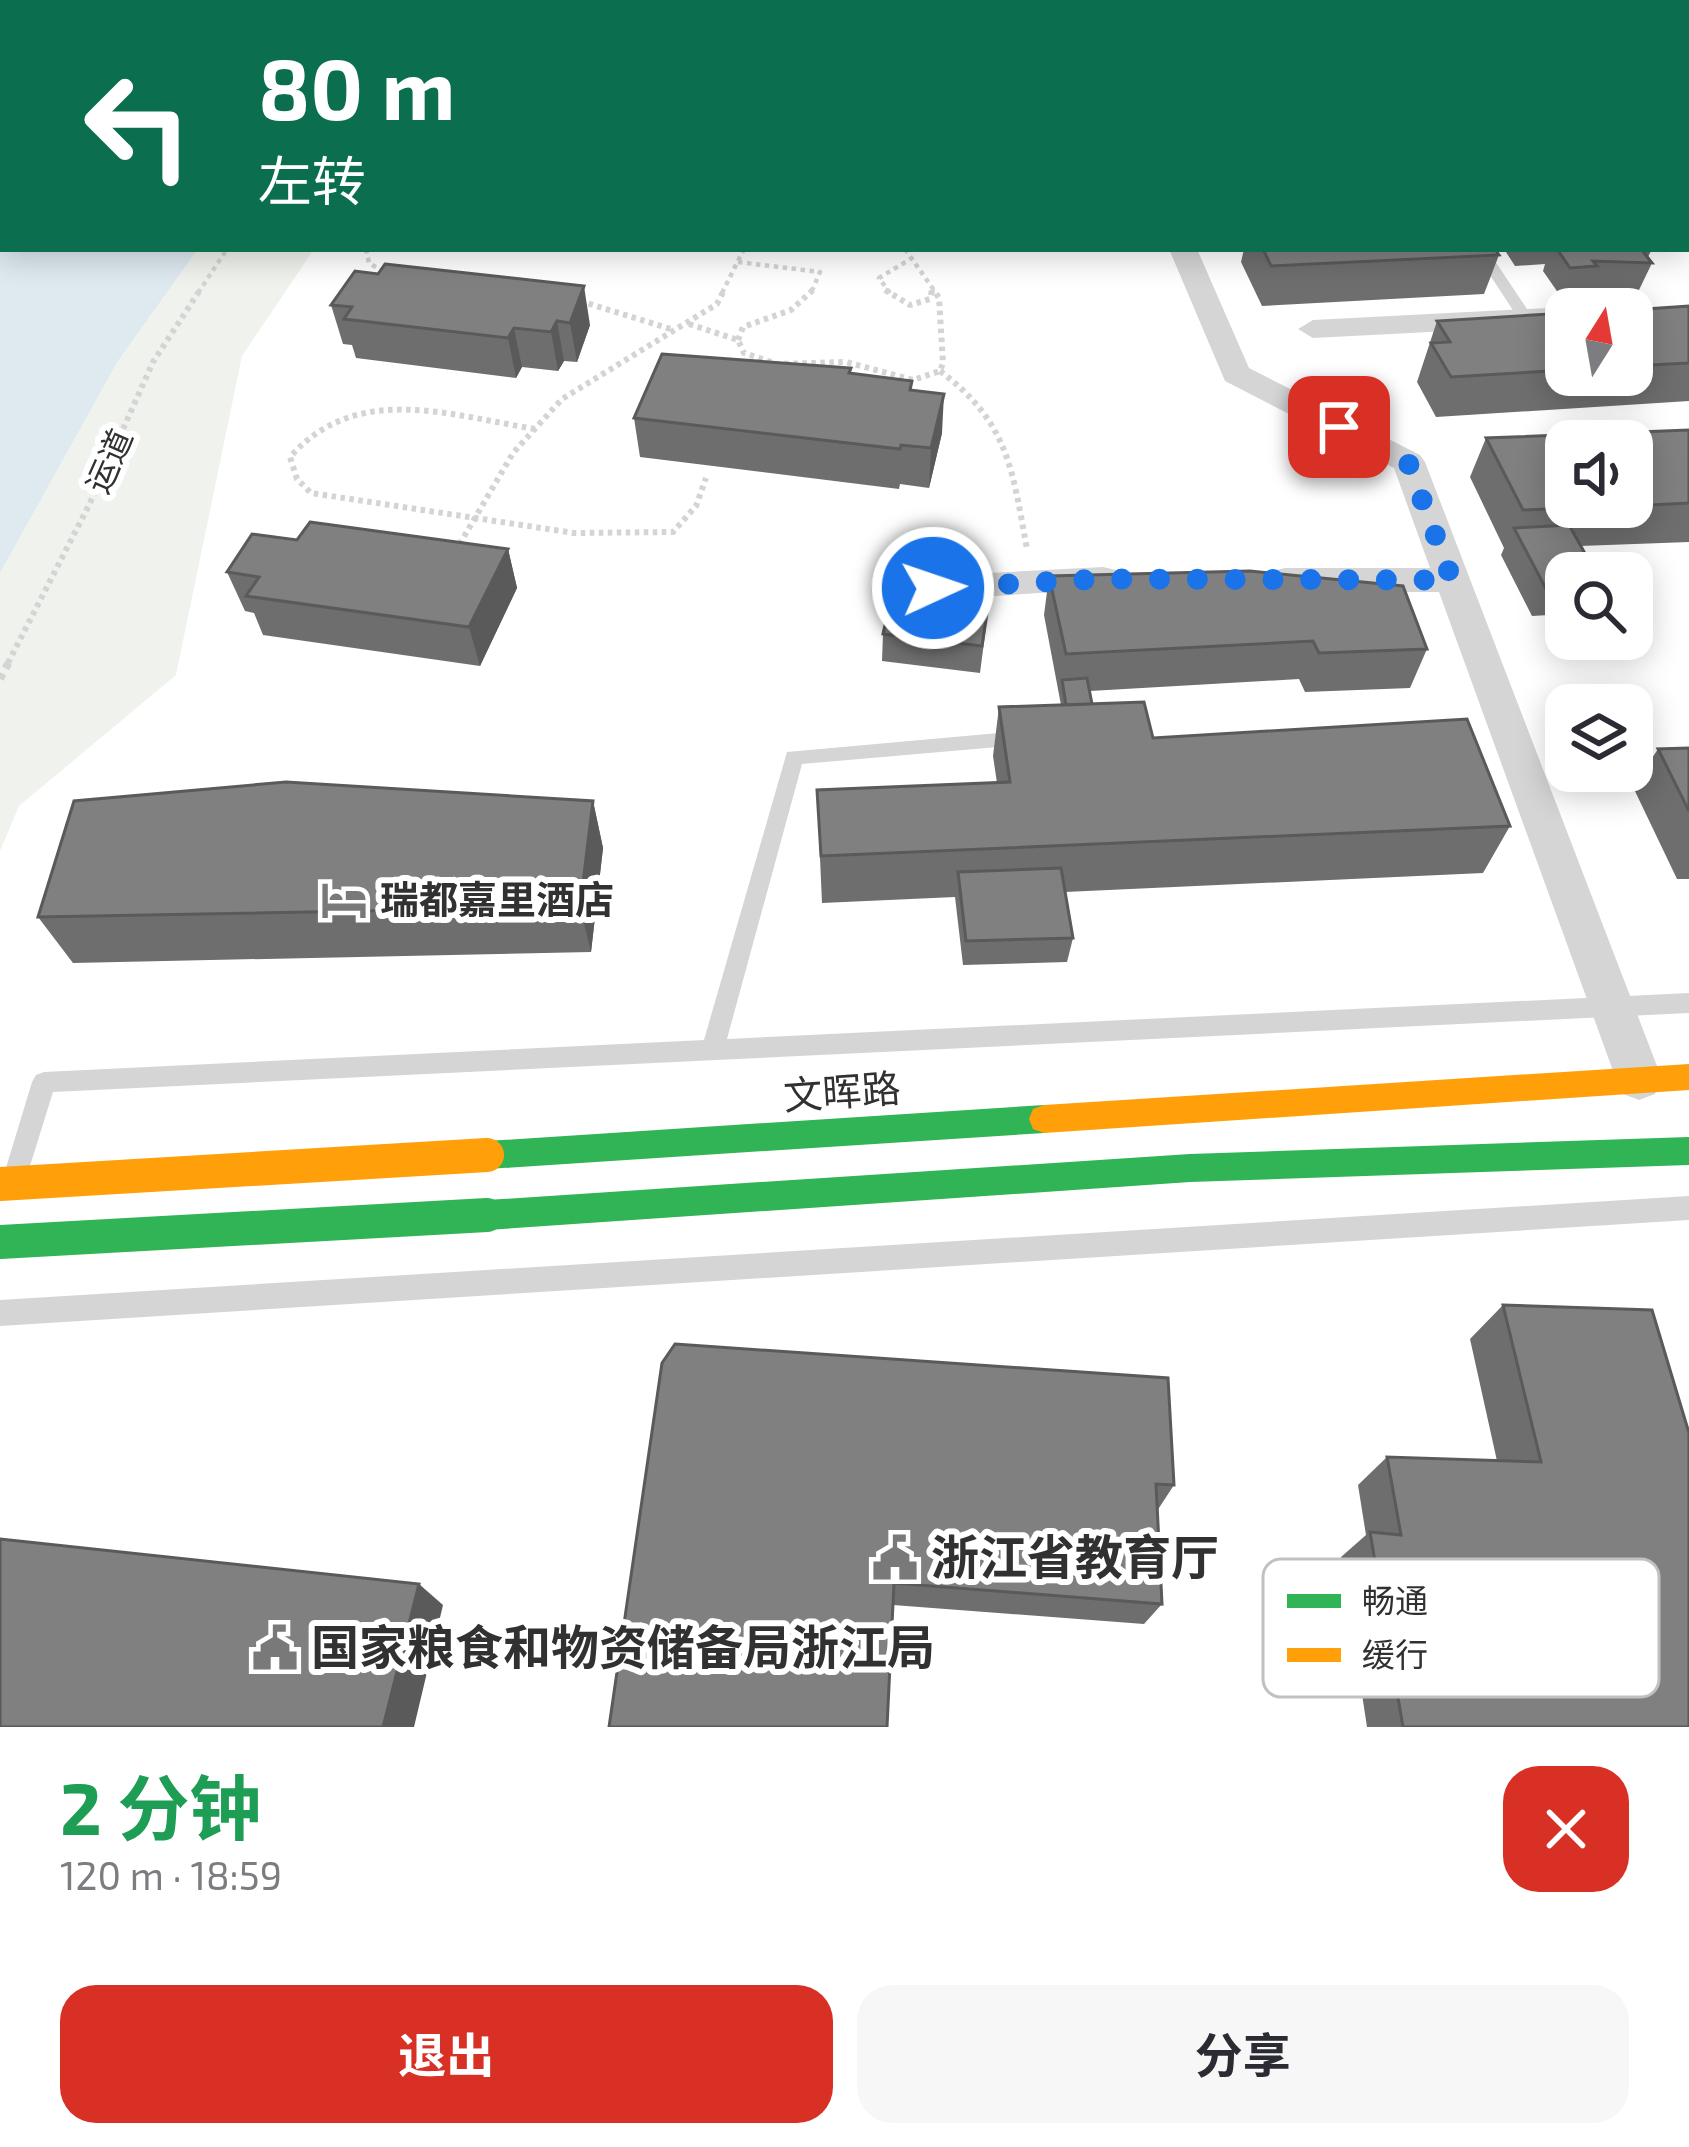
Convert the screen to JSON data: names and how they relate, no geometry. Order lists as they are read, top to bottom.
{
  "streets": {
    "main road": ["文晖路"],
    "path": ["运道"]
  },
  "places": {
    "hotel": ["瑞都嘉里酒店"],
    "public building": ["浙江省教育厅", "国家粮食和物资储备局浙江局"]
  },
  "legend": ["畅通", "缓行"],
  "north": "top",
  "page": {
    "turn": ["80 m", "左转"],
    "heading": ["2 分钟", "120 m · 18:59"],
    "buttons": ["退出", "分享"]
  }
}
